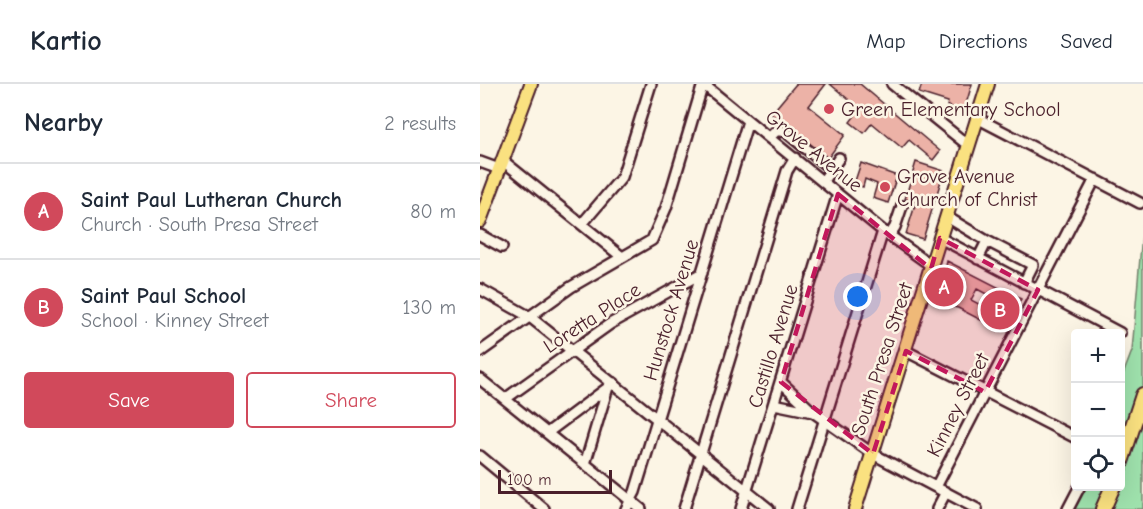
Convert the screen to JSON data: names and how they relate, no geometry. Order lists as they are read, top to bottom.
{
  "streets": {
    "main road": ["South Presa Street"],
    "street": [
      "Grove Avenue",
      "Hunstock Avenue",
      "Loretta Place",
      "Castillo Avenue",
      "Kinney Street"
    ]
  },
  "crossings": [
    ["Grove Avenue", "Hunstock Avenue"],
    ["Grove Avenue", "Castillo Avenue"],
    ["Grove Avenue", "South Presa Street"],
    ["Hunstock Avenue", "Loretta Place"]
  ],
  "places": ["Green Elementary School", "Grove Avenue Church of Christ"],
  "scale_bar": "100 m",
  "page": {
    "header": "Kartio",
    "nav": ["Map", "Directions", "Saved"],
    "heading": ["Nearby", "2 results"],
    "list": [
      {
        "mark": "A",
        "name": "Saint Paul Lutheran Church",
        "note": "Church · South Presa Street",
        "value": "80 m"
      },
      {
        "mark": "B",
        "name": "Saint Paul School",
        "note": "School · Kinney Street",
        "value": "130 m"
      }
    ],
    "pins": ["A", "B"],
    "map_buttons": ["+", "−"],
    "buttons": ["Save", "Share"],
    "scale": "100 m"
  }
}
